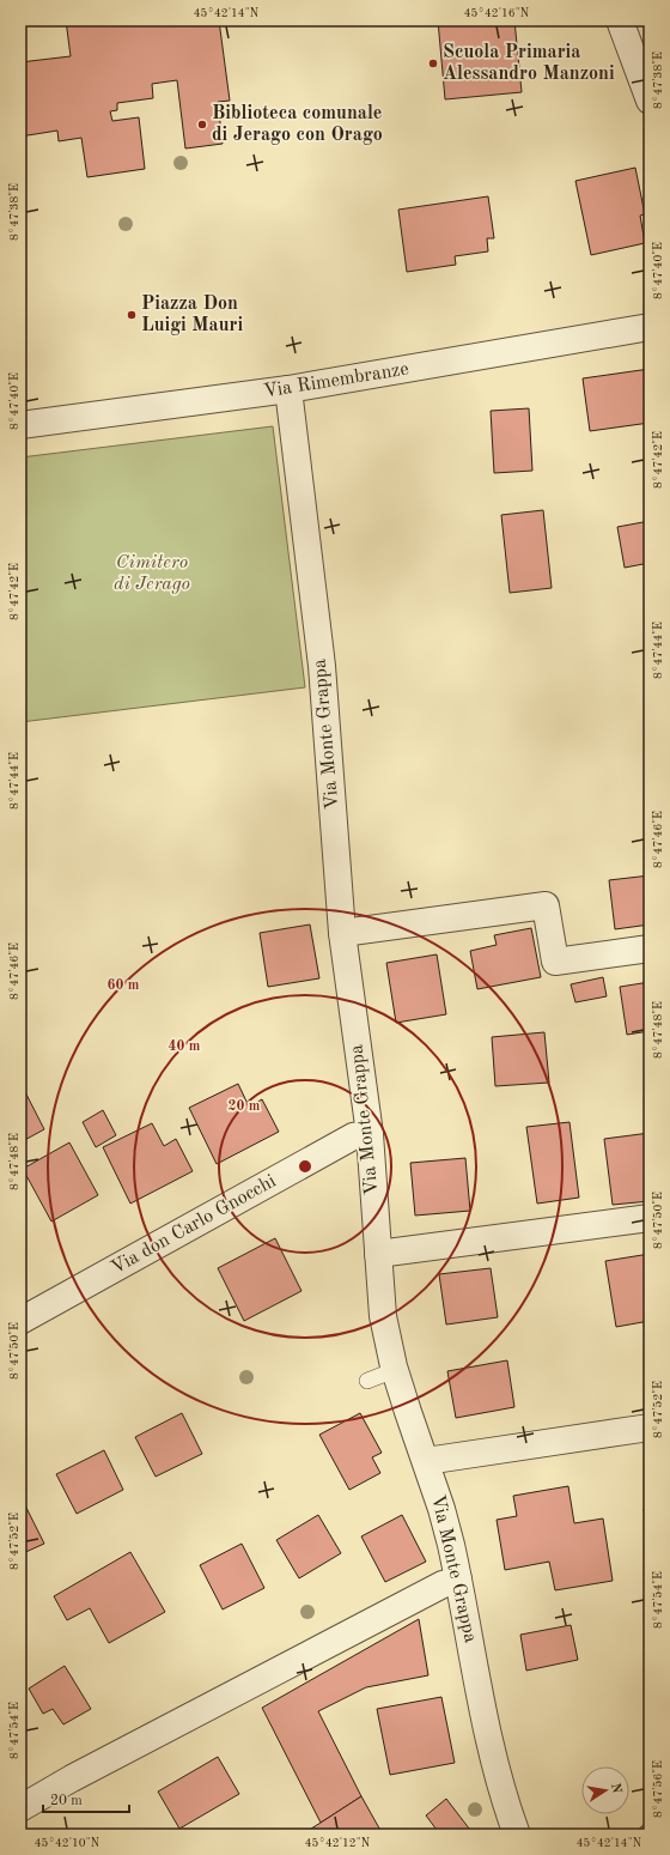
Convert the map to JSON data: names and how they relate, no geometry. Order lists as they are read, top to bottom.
{
  "streets": {
    "street": ["Via Rimembranze", "Via Monte Grappa", "Via don Carlo Gnocchi"]
  },
  "crossings": [
    ["Via Rimembranze", "Via Monte Grappa"],
    ["Via Monte Grappa", "Via don Carlo Gnocchi"]
  ],
  "parks": ["Cimitero di Jerago"],
  "places": ["Scuola Primaria Alessandro Manzoni", "Biblioteca comunale di Jerago con Orago", "Piazza Don Luigi Mauri"],
  "scale_bar": "20 m",
  "north": "right",
  "coordinates": [
    "45°42'14\"N",
    "45°42'16\"N",
    "8°47'38\"E",
    "8°47'40\"E",
    "8°47'42\"E",
    "8°47'44\"E",
    "8°47'46\"E",
    "8°47'48\"E",
    "8°47'50\"E",
    "8°47'52\"E",
    "8°47'54\"E",
    "8°47'56\"E",
    "45°42'10\"N",
    "45°42'12\"N"
  ],
  "rings": ["60 m", "40 m", "20 m"]
}
